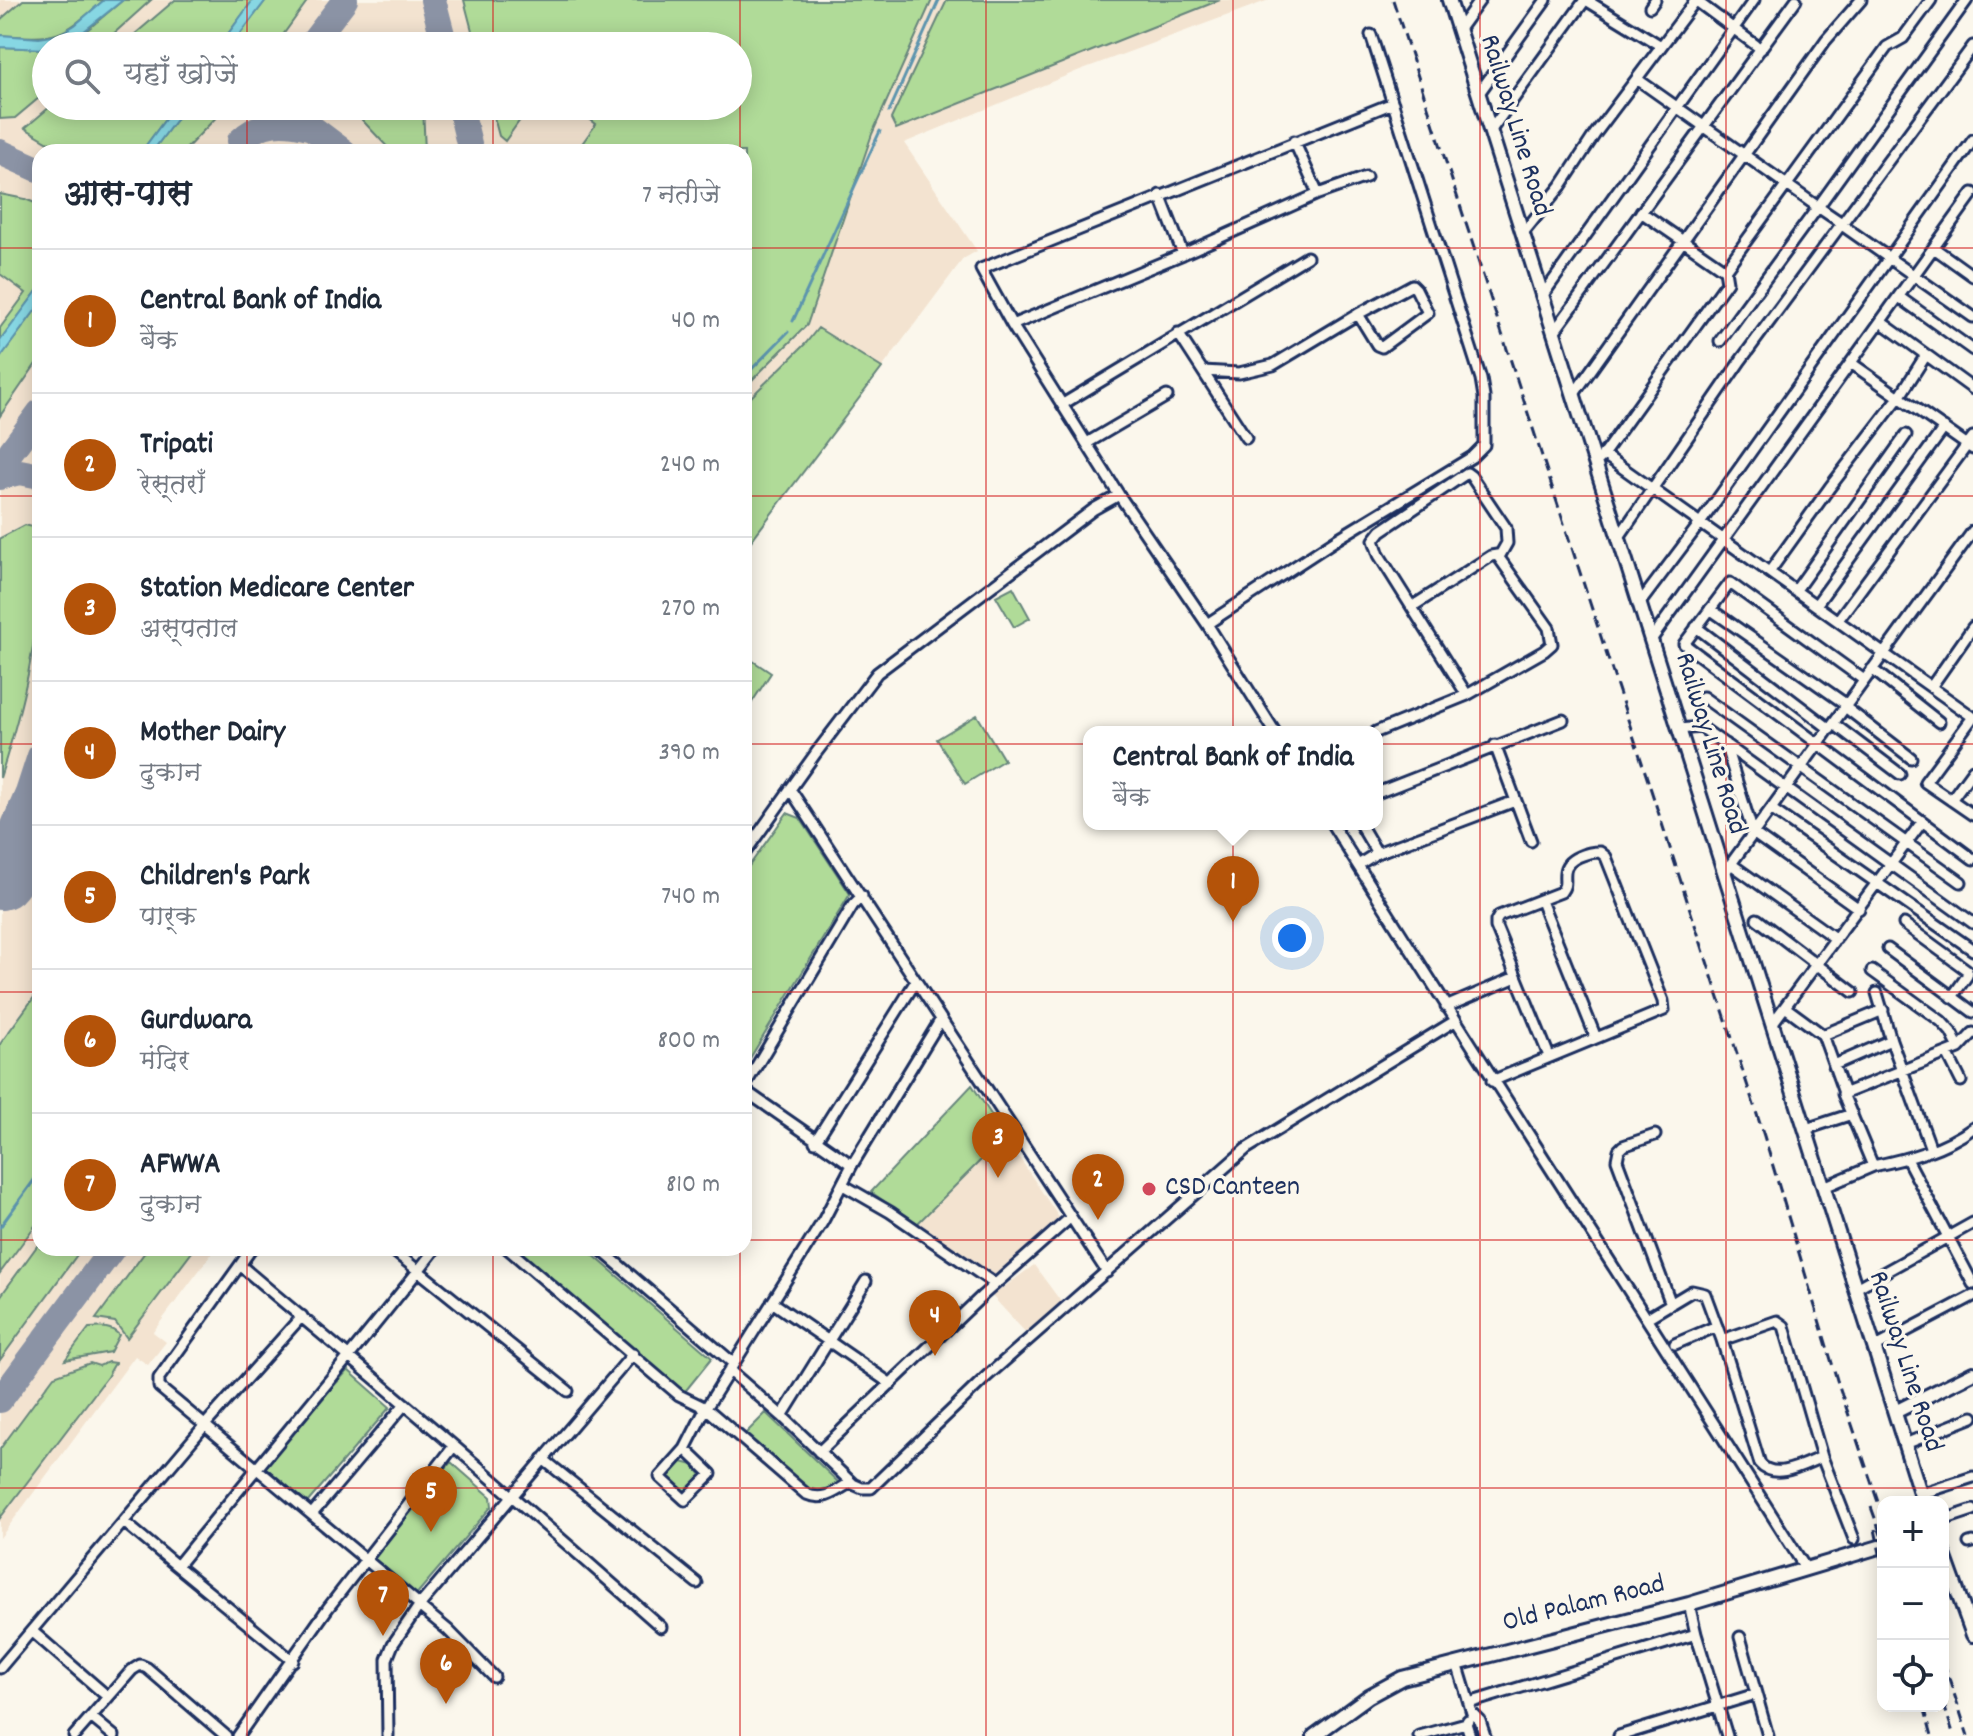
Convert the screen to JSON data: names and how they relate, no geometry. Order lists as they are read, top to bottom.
{
  "streets": {
    "street": ["Railway Line Road", "Old Palam Road"]
  },
  "places": ["CSD Canteen"],
  "page": {
    "search": "यहाँ खोजें",
    "heading": ["आस-पास", "7 नतीजे"],
    "list": [
      {
        "mark": "1",
        "name": "Central Bank of India",
        "note": "बैंक",
        "value": "40 m"
      },
      {
        "mark": "2",
        "name": "Tripati",
        "note": "रेस्तराँ",
        "value": "240 m"
      },
      {
        "mark": "3",
        "name": "Station Medicare Center",
        "note": "अस्पताल",
        "value": "270 m"
      },
      {
        "mark": "4",
        "name": "Mother Dairy",
        "note": "दुकान",
        "value": "390 m"
      },
      {
        "mark": "5",
        "name": "Children's Park",
        "note": "पार्क",
        "value": "740 m"
      },
      {
        "mark": "6",
        "name": "Gurdwara",
        "note": "मंदिर",
        "value": "800 m"
      },
      {
        "mark": "7",
        "name": "AFWWA",
        "note": "दुकान",
        "value": "810 m"
      }
    ],
    "popup": ["Central Bank of India", "बैंक"],
    "pins": [
      "1",
      "3",
      "2",
      "4",
      "5",
      "7",
      "6"
    ],
    "map_buttons": ["+", "−"]
  }
}
